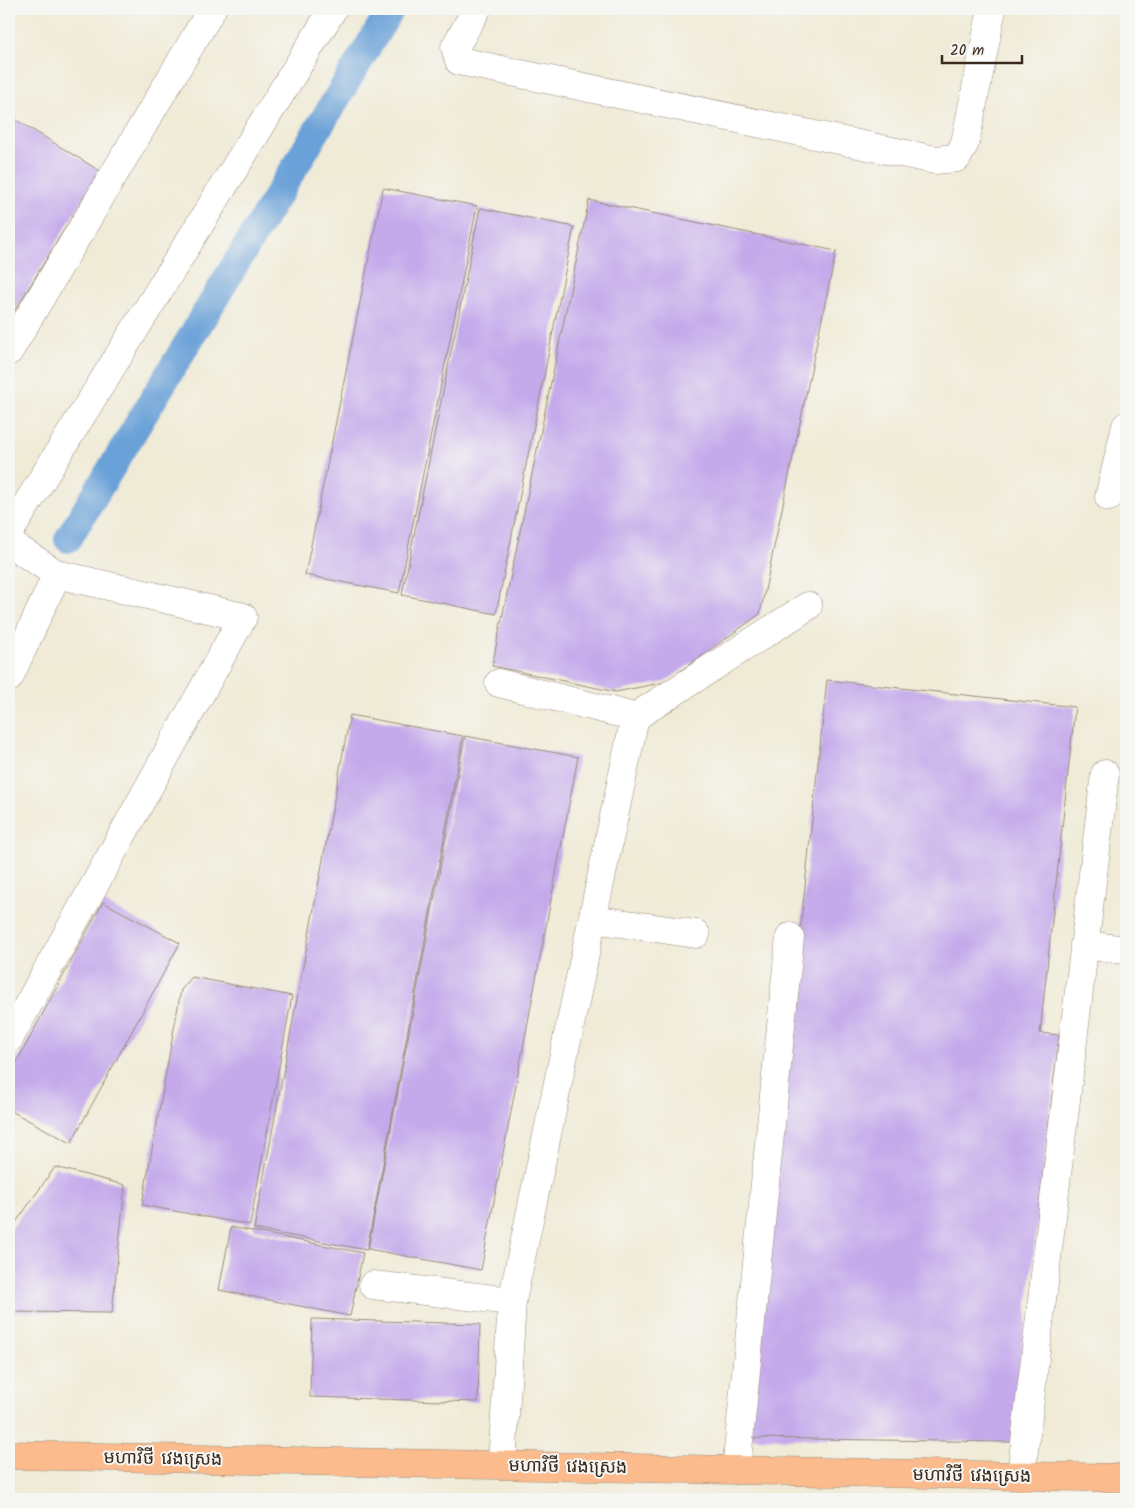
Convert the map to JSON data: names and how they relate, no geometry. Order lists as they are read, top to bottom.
{
  "streets": {
    "main road": ["មហាវិថី វេងស្រេង"]
  },
  "scale_bar": "20 m"
}
